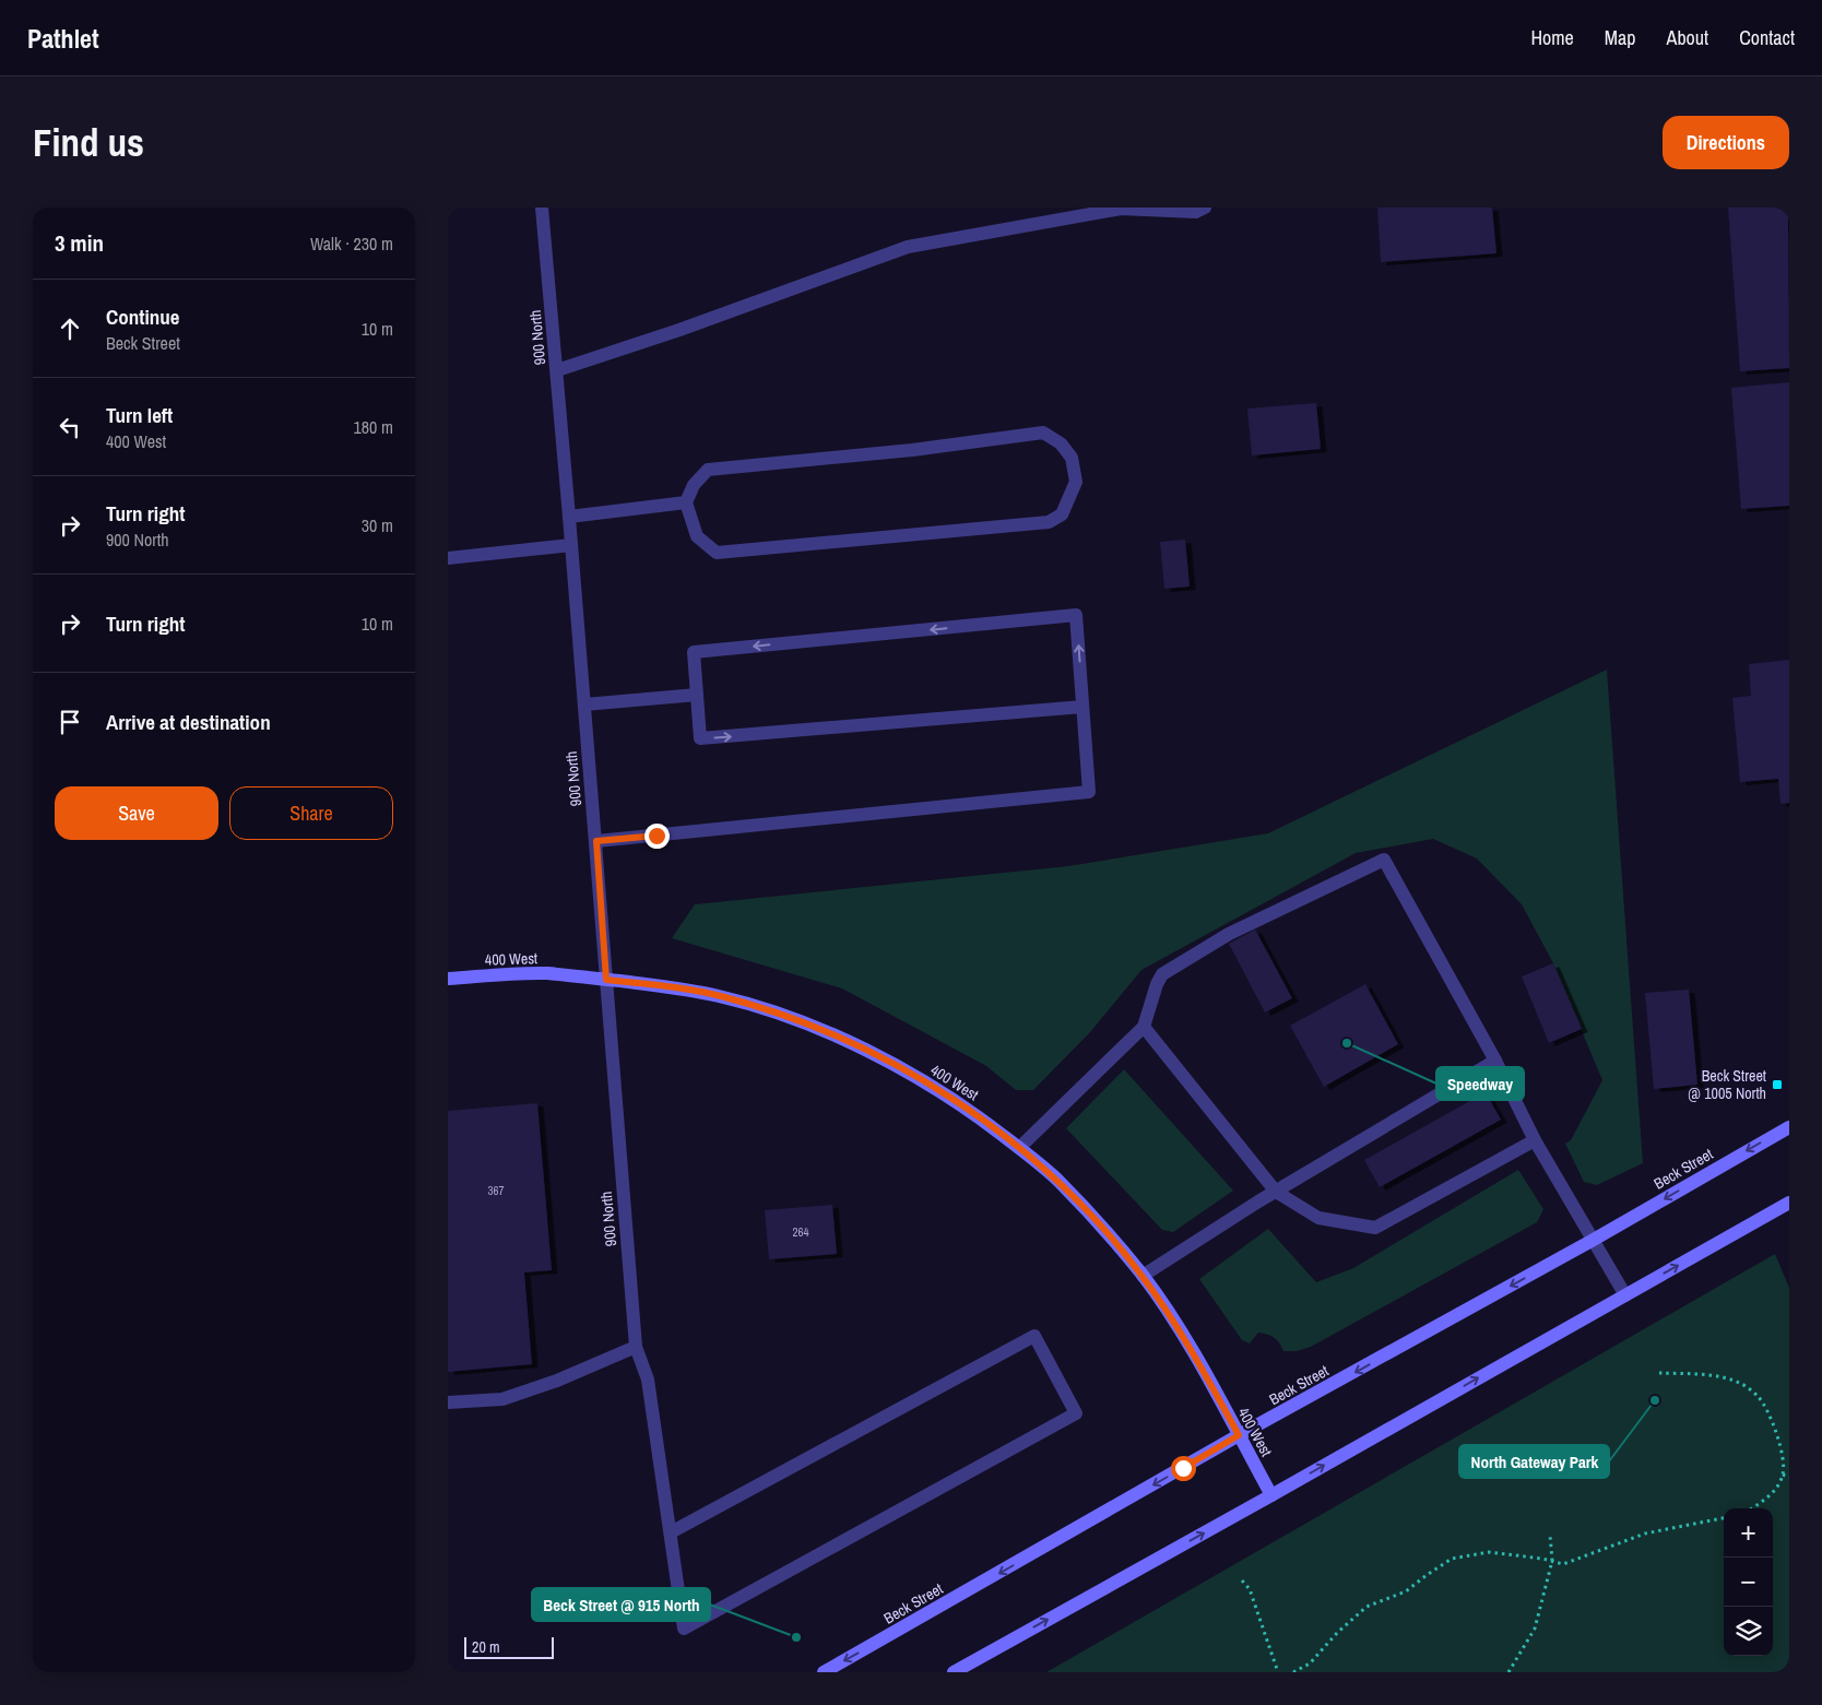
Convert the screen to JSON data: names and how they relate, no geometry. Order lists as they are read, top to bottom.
{
  "streets": {
    "main road": ["400 West", "Beck Street"],
    "street": ["900 North"]
  },
  "crossings": [
    ["900 North", "400 West"],
    ["400 West", "Beck Street"]
  ],
  "places": {
    "other": ["Speedway", "North Gateway Park", "Beck Street @ 915 North"],
    "transit": ["Beck Street @ 1005 North"]
  },
  "house_numbers": ["367", "264"],
  "scale_bar": "20 m",
  "page": {
    "header": "Pathlet",
    "nav": [
      "Home",
      "Map",
      "About",
      "Contact"
    ],
    "buttons": [
      "Directions",
      ["Save", "Share"]
    ],
    "title": "Find us",
    "heading": ["3 min", "Walk · 230 m"],
    "list": [
      ["Continue", "Beck Street", "10 m"],
      ["Turn left", "400 West", "180 m"],
      ["Turn right", "900 North", "30 m"],
      ["Turn right", "10 m"],
      "Arrive at destination"
    ],
    "map_buttons": ["+", "−"],
    "scale": "20 m"
  }
}
